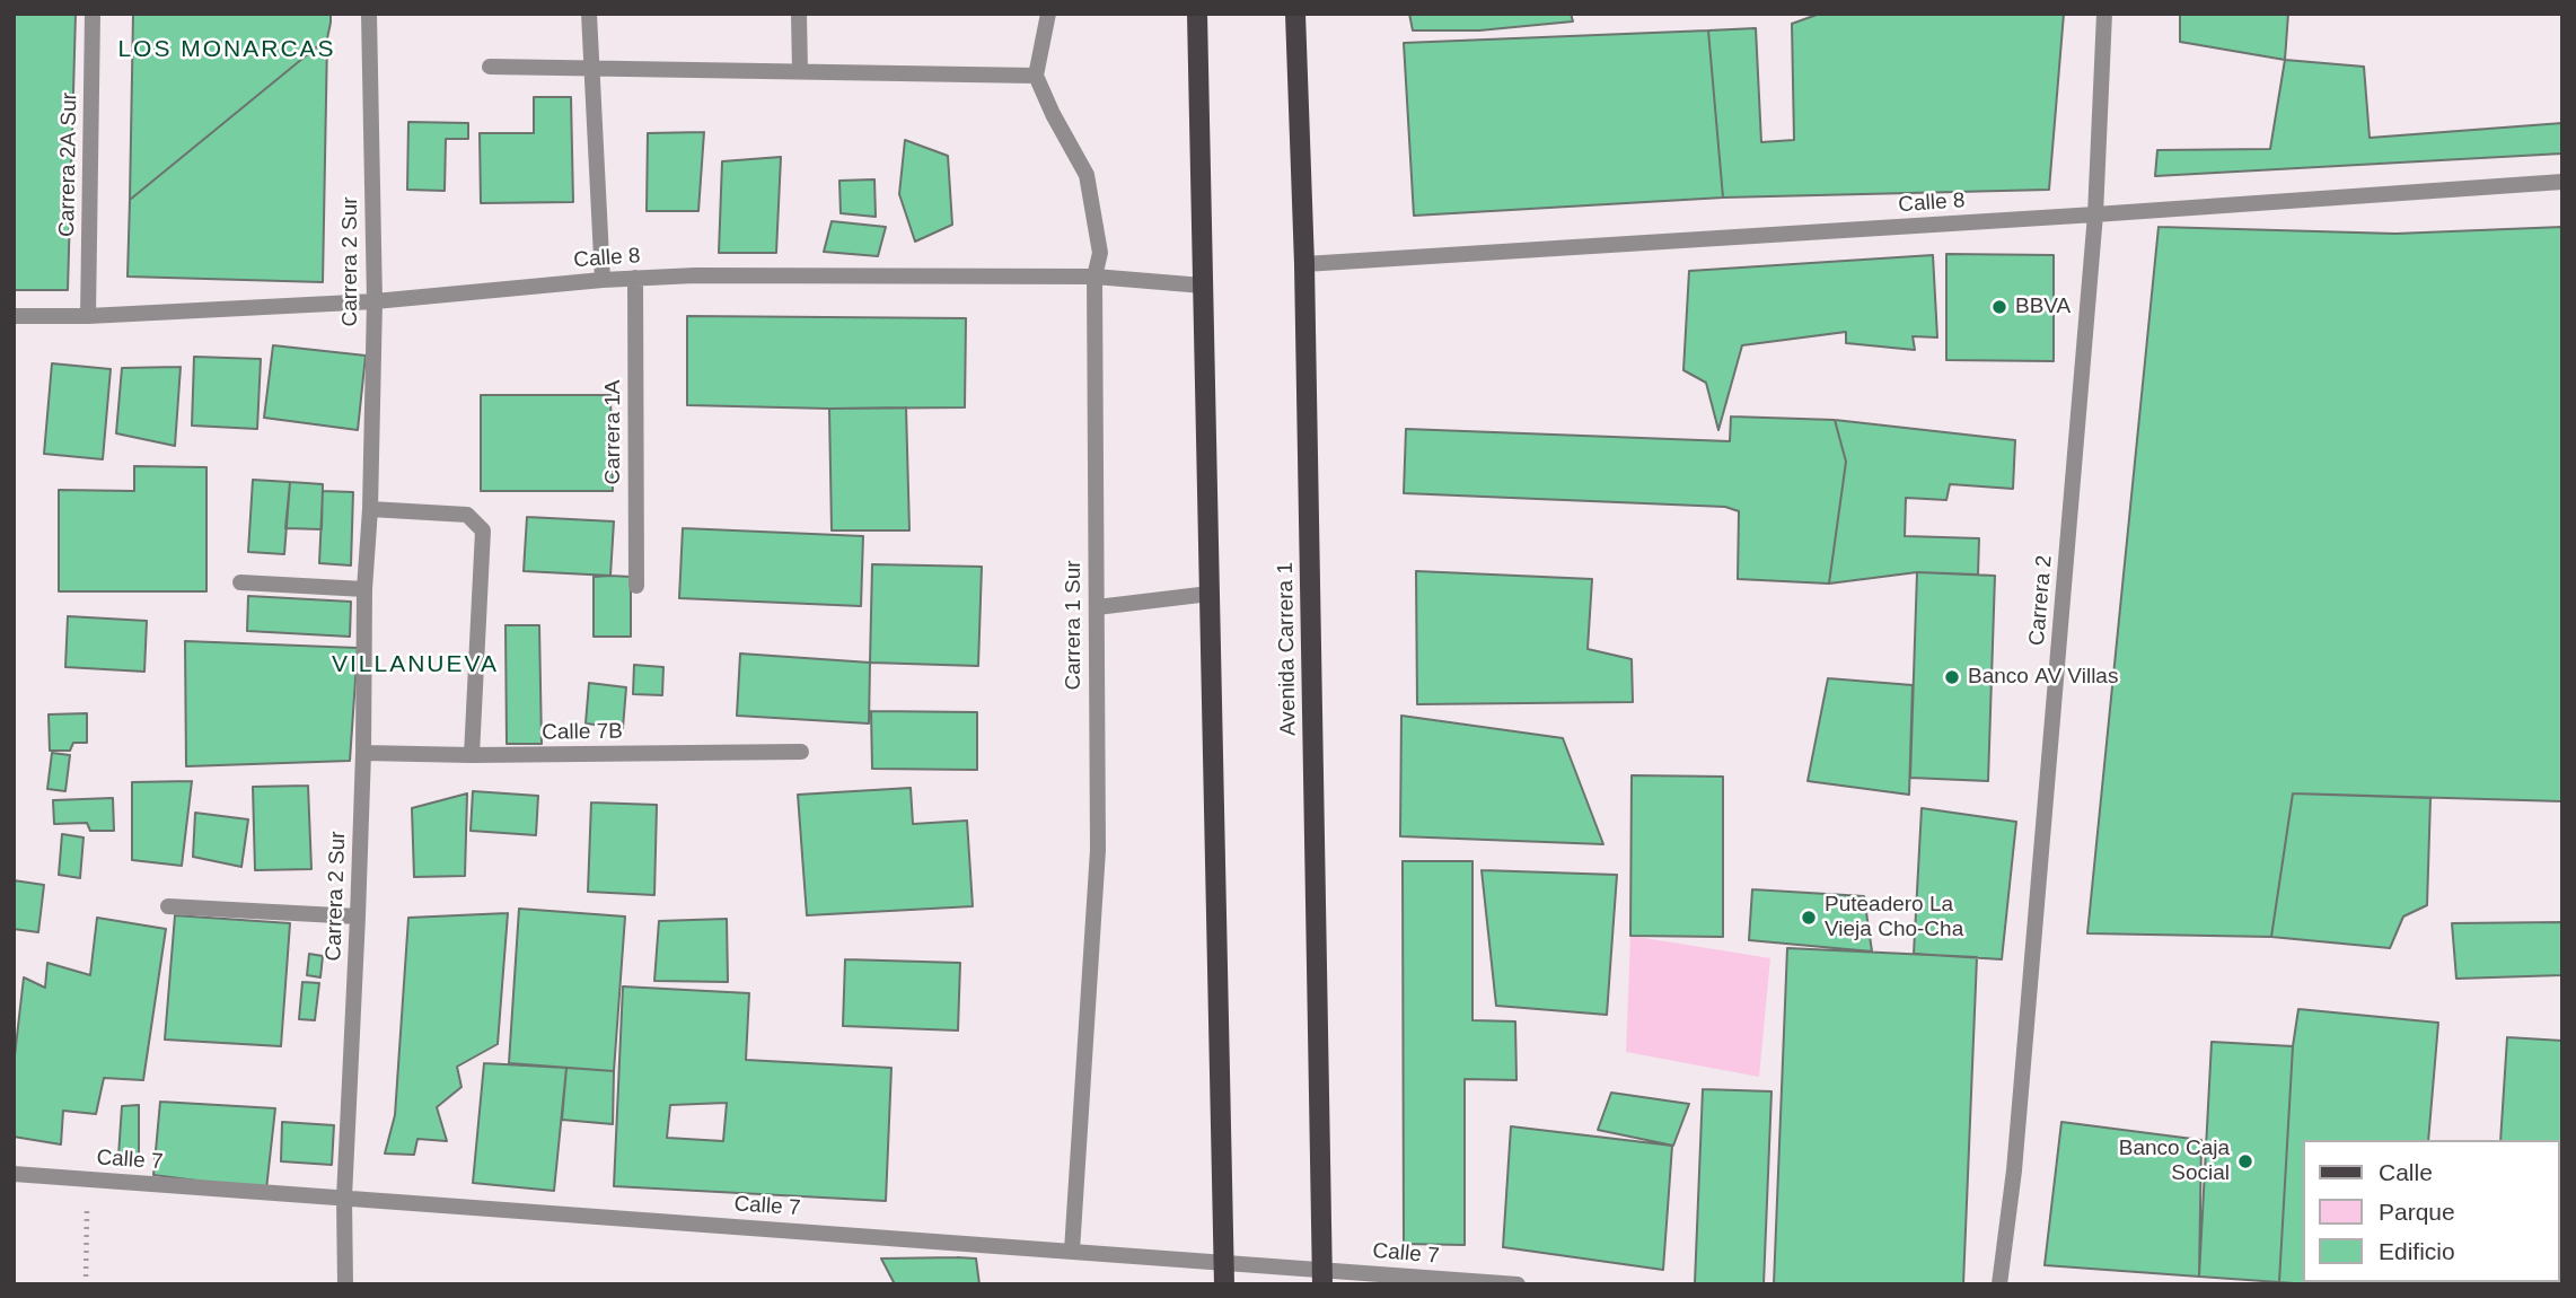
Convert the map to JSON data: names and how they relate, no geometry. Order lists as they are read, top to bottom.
{
  "streets": {
    "main road": ["Avenida Carrera 1"],
    "street": [
      "Carrera 2A Sur",
      "Calle 8",
      "Carrera 2 Sur",
      "Carrera 1A",
      "Carrera 2",
      "Carrera 1 Sur",
      "Calle 7B",
      "Calle 7"
    ]
  },
  "crossings": [
    ["Carrera 2A Sur", "Calle 8"],
    ["Calle 8", "Carrera 2 Sur"],
    ["Calle 8", "Carrera 1A"],
    ["Calle 8", "Carrera 2"],
    ["Calle 8", "Carrera 1 Sur"],
    ["Calle 8", "Avenida Carrera 1"],
    ["Carrera 2 Sur", "Calle 7B"],
    ["Carrera 2 Sur", "Calle 7"],
    ["Carrera 1 Sur", "Calle 7"],
    ["Avenida Carrera 1", "Calle 7"]
  ],
  "districts": ["LOS MONARCAS", "VILLANUEVA"],
  "places": [
    "BBVA",
    "Banco AV Villas",
    "Puteadero La Vieja Cho-Cha",
    "Banco Caja Social"
  ],
  "legend": ["Calle", "Parque", "Edificio"]
}
